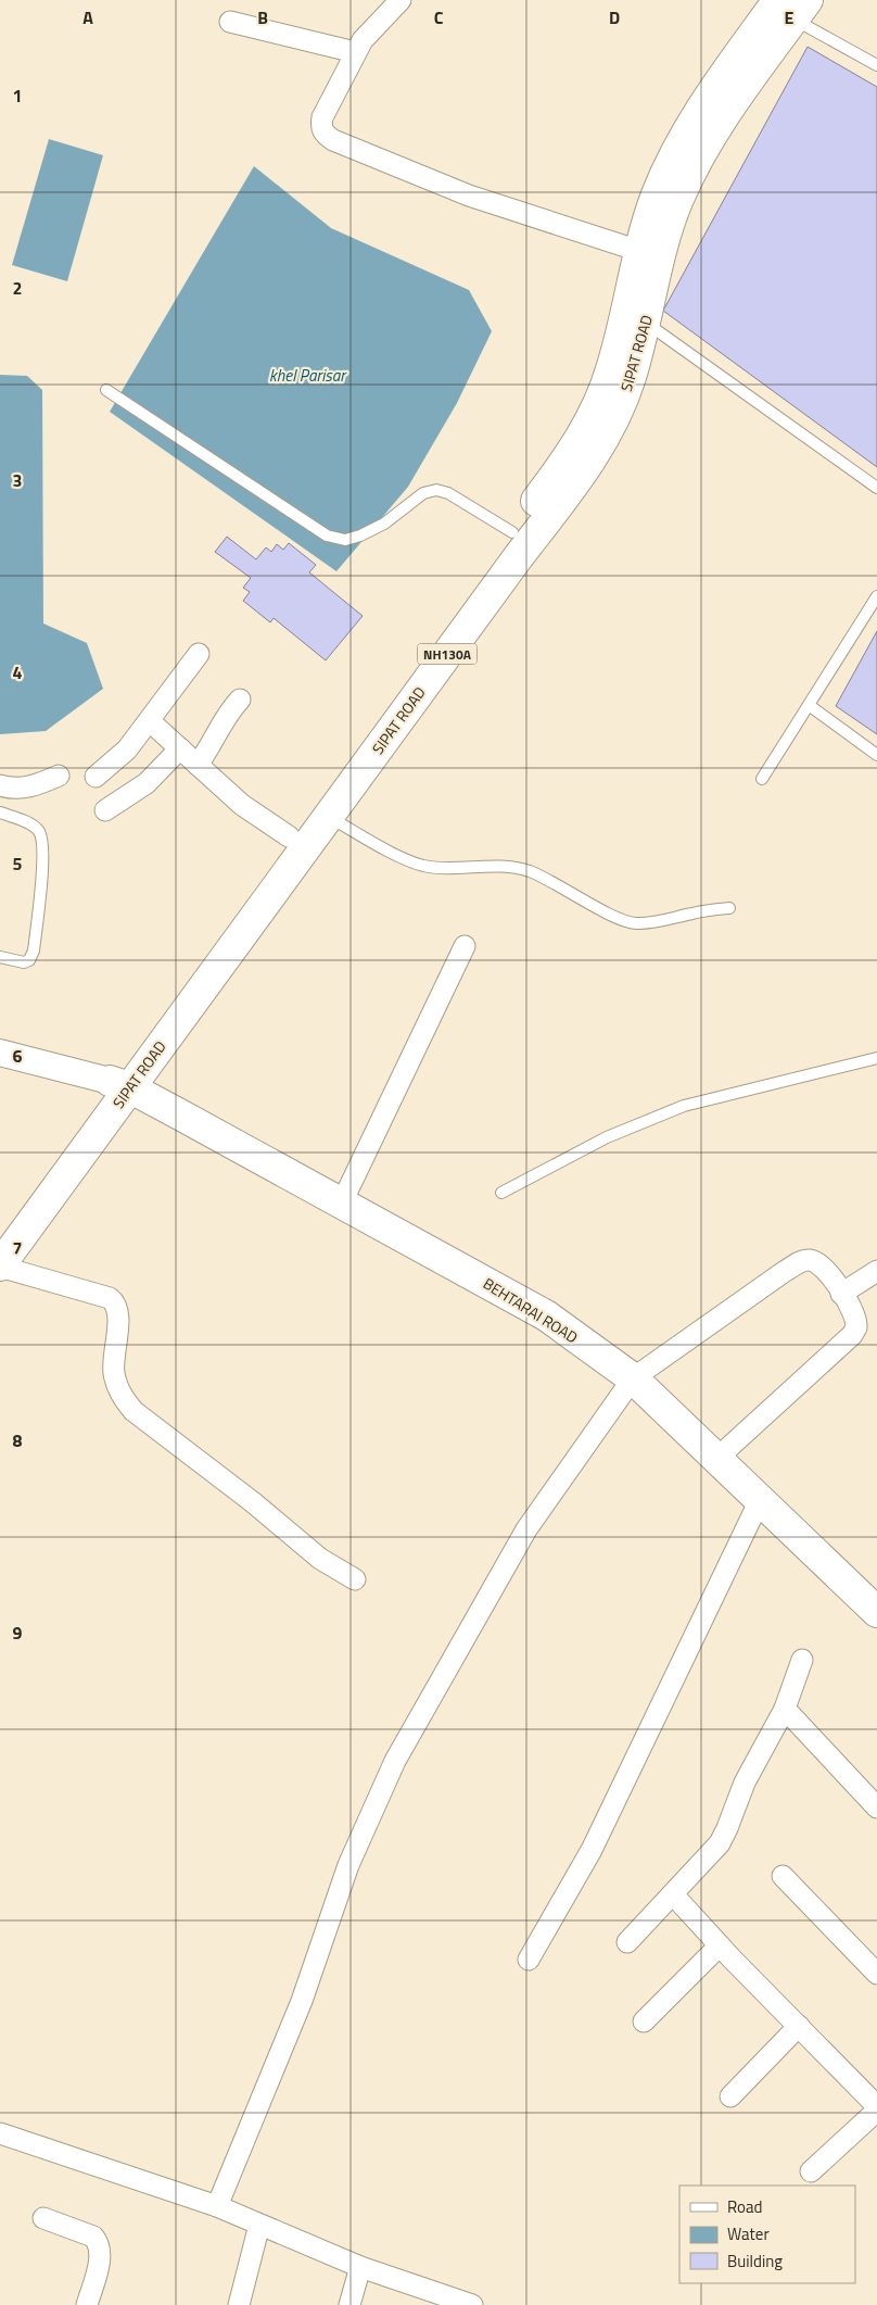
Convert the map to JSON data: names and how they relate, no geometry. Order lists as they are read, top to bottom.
{
  "streets": {
    "main road": ["SIPAT ROAD", "NH130A", "BEHTARAI ROAD"]
  },
  "crossings": [
    ["SIPAT ROAD", "BEHTARAI ROAD"]
  ],
  "water": ["khel Parisar"],
  "legend": ["Road", "Water", "Building"],
  "grid": {
    "columns": [
      "A",
      "B",
      "C",
      "D",
      "E"
    ],
    "rows": [
      "1",
      "2",
      "3",
      "4",
      "5",
      "6",
      "7",
      "8",
      "9"
    ]
  }
}
